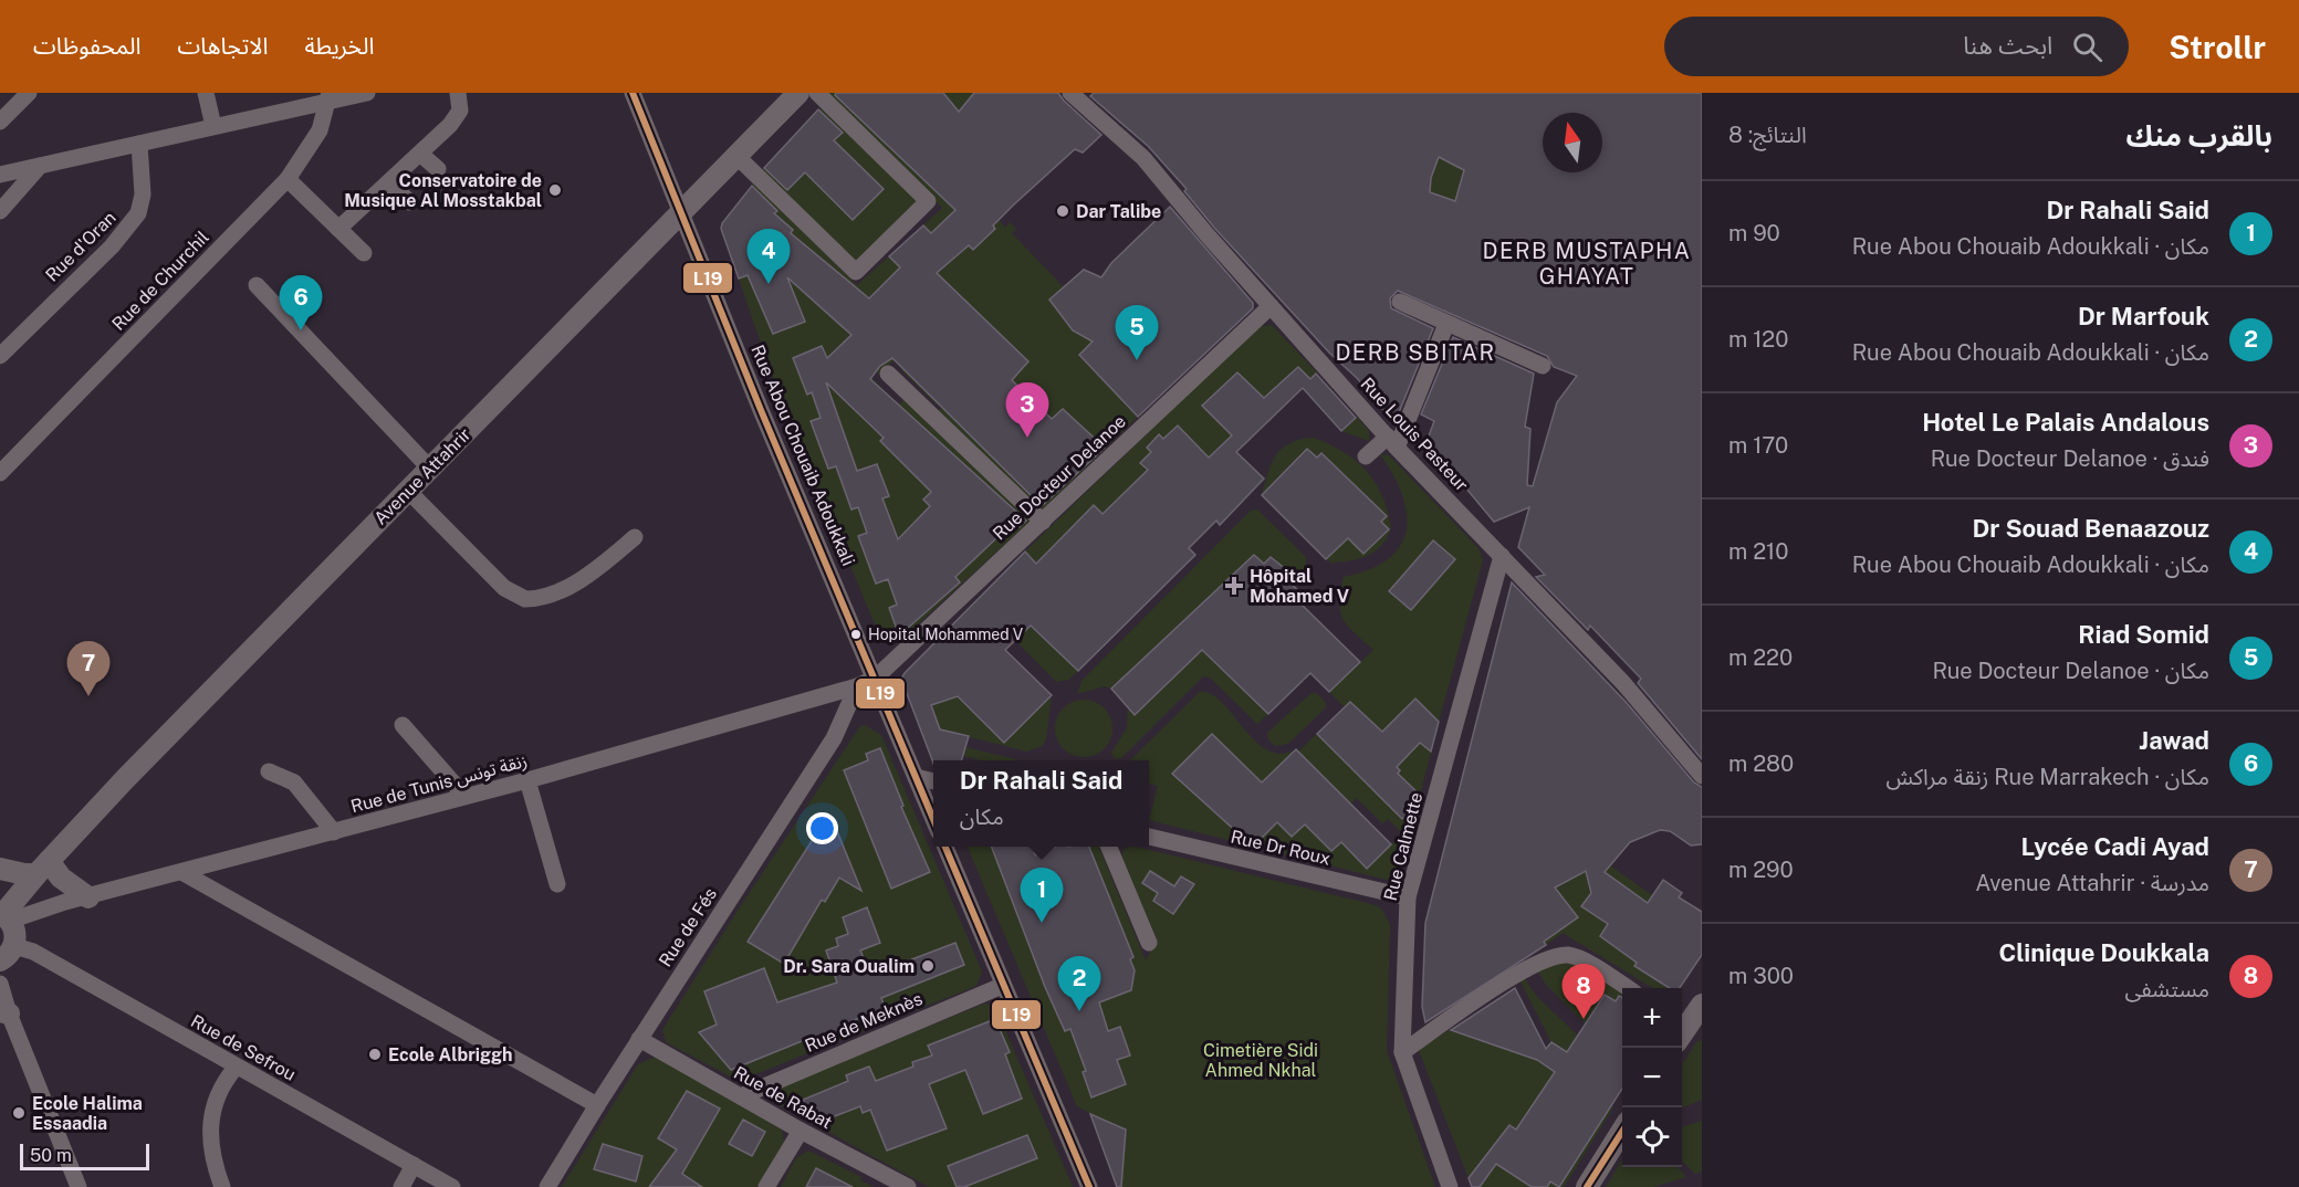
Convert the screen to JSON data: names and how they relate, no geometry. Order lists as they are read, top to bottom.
{
  "streets": {
    "street": [
      "Rue d'Oran",
      "Rue de Churchil",
      "Rue Louis Pasteur",
      "Rue Abou Chouaib Adoukkali",
      "Avenue Attahrir",
      "Rue Docteur Delanoe",
      "Rue de Tunis زنقة تونس",
      "Rue Calmette",
      "Rue Dr Roux",
      "Rue de Fés",
      "Rue de Meknès",
      "Rue de Sefrou",
      "Rue de Rabat"
    ]
  },
  "crossings": [
    ["Rue Louis Pasteur", "Rue Docteur Delanoe"],
    ["Rue Louis Pasteur", "Rue Calmette"],
    ["Rue Abou Chouaib Adoukkali", "Avenue Attahrir"],
    ["Rue Abou Chouaib Adoukkali", "Rue Docteur Delanoe"],
    ["Rue Abou Chouaib Adoukkali", "Rue de Tunis زنقة تونس"],
    ["Avenue Attahrir", "Rue de Tunis زنقة تونس"],
    ["Rue Docteur Delanoe", "Rue de Tunis زنقة تونس"],
    ["Rue de Tunis زنقة تونس", "Rue de Fés"],
    ["Rue Calmette", "Rue Dr Roux"],
    ["Rue de Fés", "Rue de Rabat"],
    ["Rue de Meknès", "Rue de Rabat"]
  ],
  "districts": ["DERB MUSTAPHA GHAYAT", "DERB SBITAR"],
  "parks": ["Cimetière Sidi Ahmed Nkhal"],
  "places": {
    "other": [
      "Conservatoire de Musique Al Mosstakbal",
      "Dar Talibe",
      "Hopital Mohammed V",
      "Dr. Sara Oualim",
      "Ecole Albriggh",
      "Ecole Halima Essaadia"
    ],
    "health": ["Hôpital Mohamed V"]
  },
  "lines": ["transit line L19"],
  "scale_bar": "50 m",
  "north": "top",
  "page": {
    "header": "Strollr",
    "search": "ابحث هنا",
    "nav": ["الخريطة", "الاتجاهات", "المحفوظات"],
    "heading": ["بالقرب منك", "النتائج: 8"],
    "list": [
      {
        "mark": "1",
        "name": "Dr Rahali Said",
        "note": "مكان · Rue Abou Chouaib Adoukkali",
        "value": "90 m"
      },
      {
        "mark": "2",
        "name": "Dr Marfouk",
        "note": "مكان · Rue Abou Chouaib Adoukkali",
        "value": "120 m"
      },
      {
        "mark": "3",
        "name": "Hotel Le Palais Andalous",
        "note": "فندق · Rue Docteur Delanoe",
        "value": "170 m"
      },
      {
        "mark": "4",
        "name": "Dr Souad Benaazouz",
        "note": "مكان · Rue Abou Chouaib Adoukkali",
        "value": "210 m"
      },
      {
        "mark": "5",
        "name": "Riad Somid",
        "note": "مكان · Rue Docteur Delanoe",
        "value": "220 m"
      },
      {
        "mark": "6",
        "name": "Jawad",
        "note": "مكان · Rue Marrakech زنقة مراكش",
        "value": "280 m"
      },
      {
        "mark": "7",
        "name": "Lycée Cadi Ayad",
        "note": "مدرسة · Avenue Attahrir",
        "value": "290 m"
      },
      {
        "mark": "8",
        "name": "Clinique Doukkala",
        "note": "مستشفى",
        "value": "300 m"
      }
    ],
    "pins": [
      "4",
      "6",
      "5",
      "3",
      "7",
      "1",
      "2",
      "8"
    ],
    "popup": ["Dr Rahali Said", "مكان"],
    "map_buttons": ["+", "−"],
    "scale": "50 m"
  }
}
